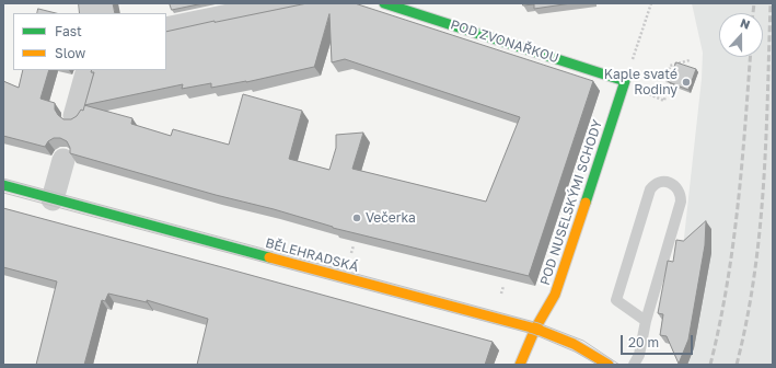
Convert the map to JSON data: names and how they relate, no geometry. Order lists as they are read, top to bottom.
{
  "streets": {
    "street": ["POD ZVONAŘKOU", "POD NUSELSKÝMI SCHODY", "BĚLEHRADSKÁ"]
  },
  "crossings": [
    ["POD ZVONAŘKOU", "POD NUSELSKÝMI SCHODY"],
    ["POD NUSELSKÝMI SCHODY", "BĚLEHRADSKÁ"]
  ],
  "places": ["Kaple svaté Rodiny", "Večerka"],
  "legend": ["Fast", "Slow"],
  "scale_bar": "20 m",
  "north": "top"
}
